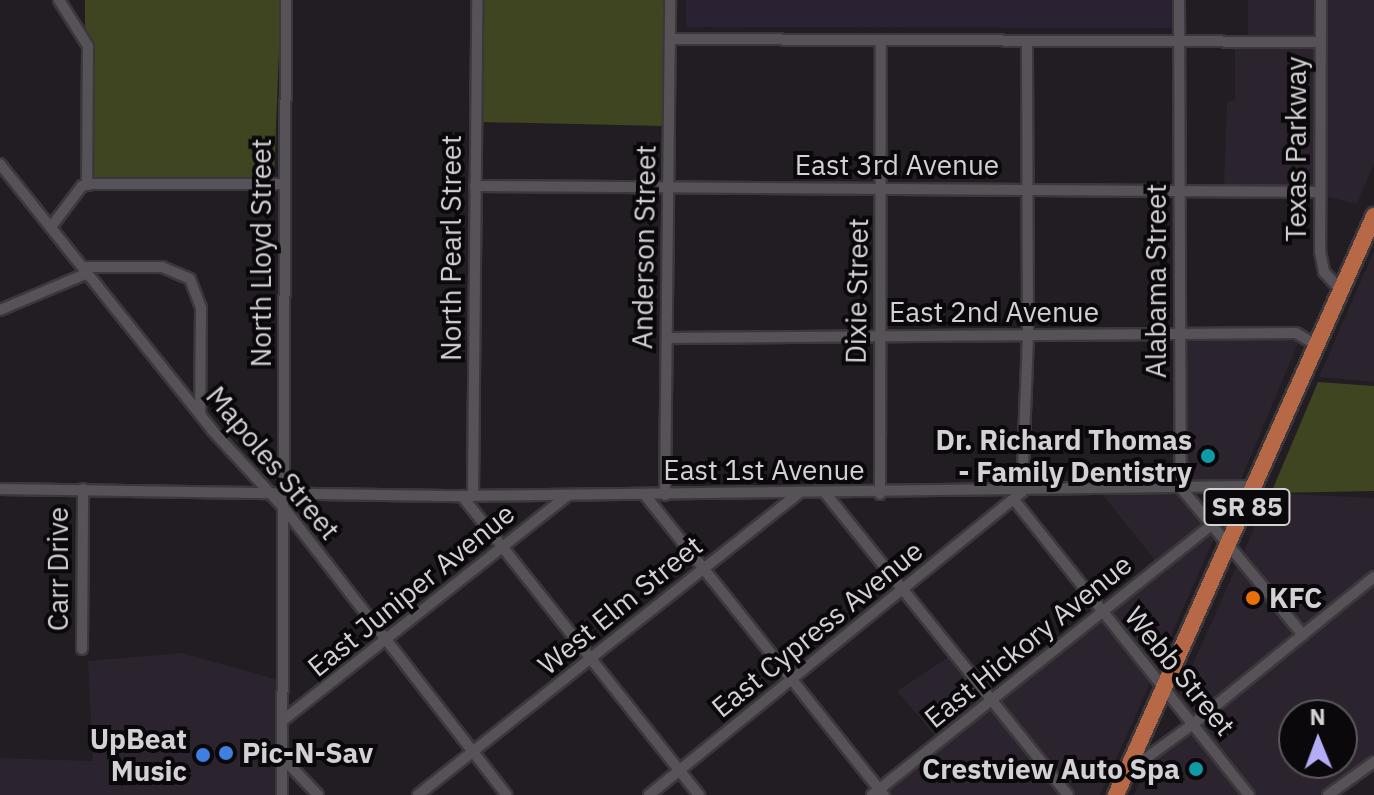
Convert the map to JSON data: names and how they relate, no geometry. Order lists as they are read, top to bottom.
{
  "streets": {
    "main road": ["SR 85"],
    "street": [
      "Texas Parkway",
      "East 3rd Avenue",
      "Anderson Street",
      "North Pearl Street",
      "North Lloyd Street",
      "Alabama Street",
      "Dixie Street",
      "East 2nd Avenue",
      "Mapoles Street",
      "East 1st Avenue",
      "Carr Drive",
      "East Juniper Avenue",
      "West Elm Street",
      "East Cypress Avenue",
      "East Hickory Avenue",
      "Webb Street"
    ]
  },
  "crossings": [
    ["Texas Parkway", "East 3rd Avenue"],
    ["Texas Parkway", "SR 85"],
    ["East 3rd Avenue", "Anderson Street"],
    ["East 3rd Avenue", "North Pearl Street"],
    ["East 3rd Avenue", "Alabama Street"],
    ["East 3rd Avenue", "Dixie Street"],
    ["Anderson Street", "East 2nd Avenue"],
    ["Anderson Street", "East 1st Avenue"],
    ["North Pearl Street", "East 1st Avenue"],
    ["North Lloyd Street", "Mapoles Street"],
    ["North Lloyd Street", "East 1st Avenue"],
    ["North Lloyd Street", "East Juniper Avenue"],
    ["Alabama Street", "East 2nd Avenue"],
    ["Alabama Street", "East 1st Avenue"],
    ["Dixie Street", "East 2nd Avenue"],
    ["Dixie Street", "East 1st Avenue"],
    ["East 2nd Avenue", "SR 85"],
    ["Mapoles Street", "East 1st Avenue"],
    ["Mapoles Street", "East Juniper Avenue"],
    ["Mapoles Street", "West Elm Street"],
    ["East 1st Avenue", "SR 85"],
    ["East 1st Avenue", "Carr Drive"],
    ["East 1st Avenue", "East Juniper Avenue"],
    ["East 1st Avenue", "West Elm Street"],
    ["East 1st Avenue", "East Cypress Avenue"],
    ["East 1st Avenue", "Webb Street"],
    ["SR 85", "Webb Street"],
    ["East Cypress Avenue", "Webb Street"],
    ["East Hickory Avenue", "Webb Street"]
  ],
  "places": [
    "Dr. Richard Thomas - Family Dentistry",
    "KFC",
    "Pic-N-Sav",
    "UpBeat Music",
    "Crestview Auto Spa"
  ],
  "north": "top"
}
